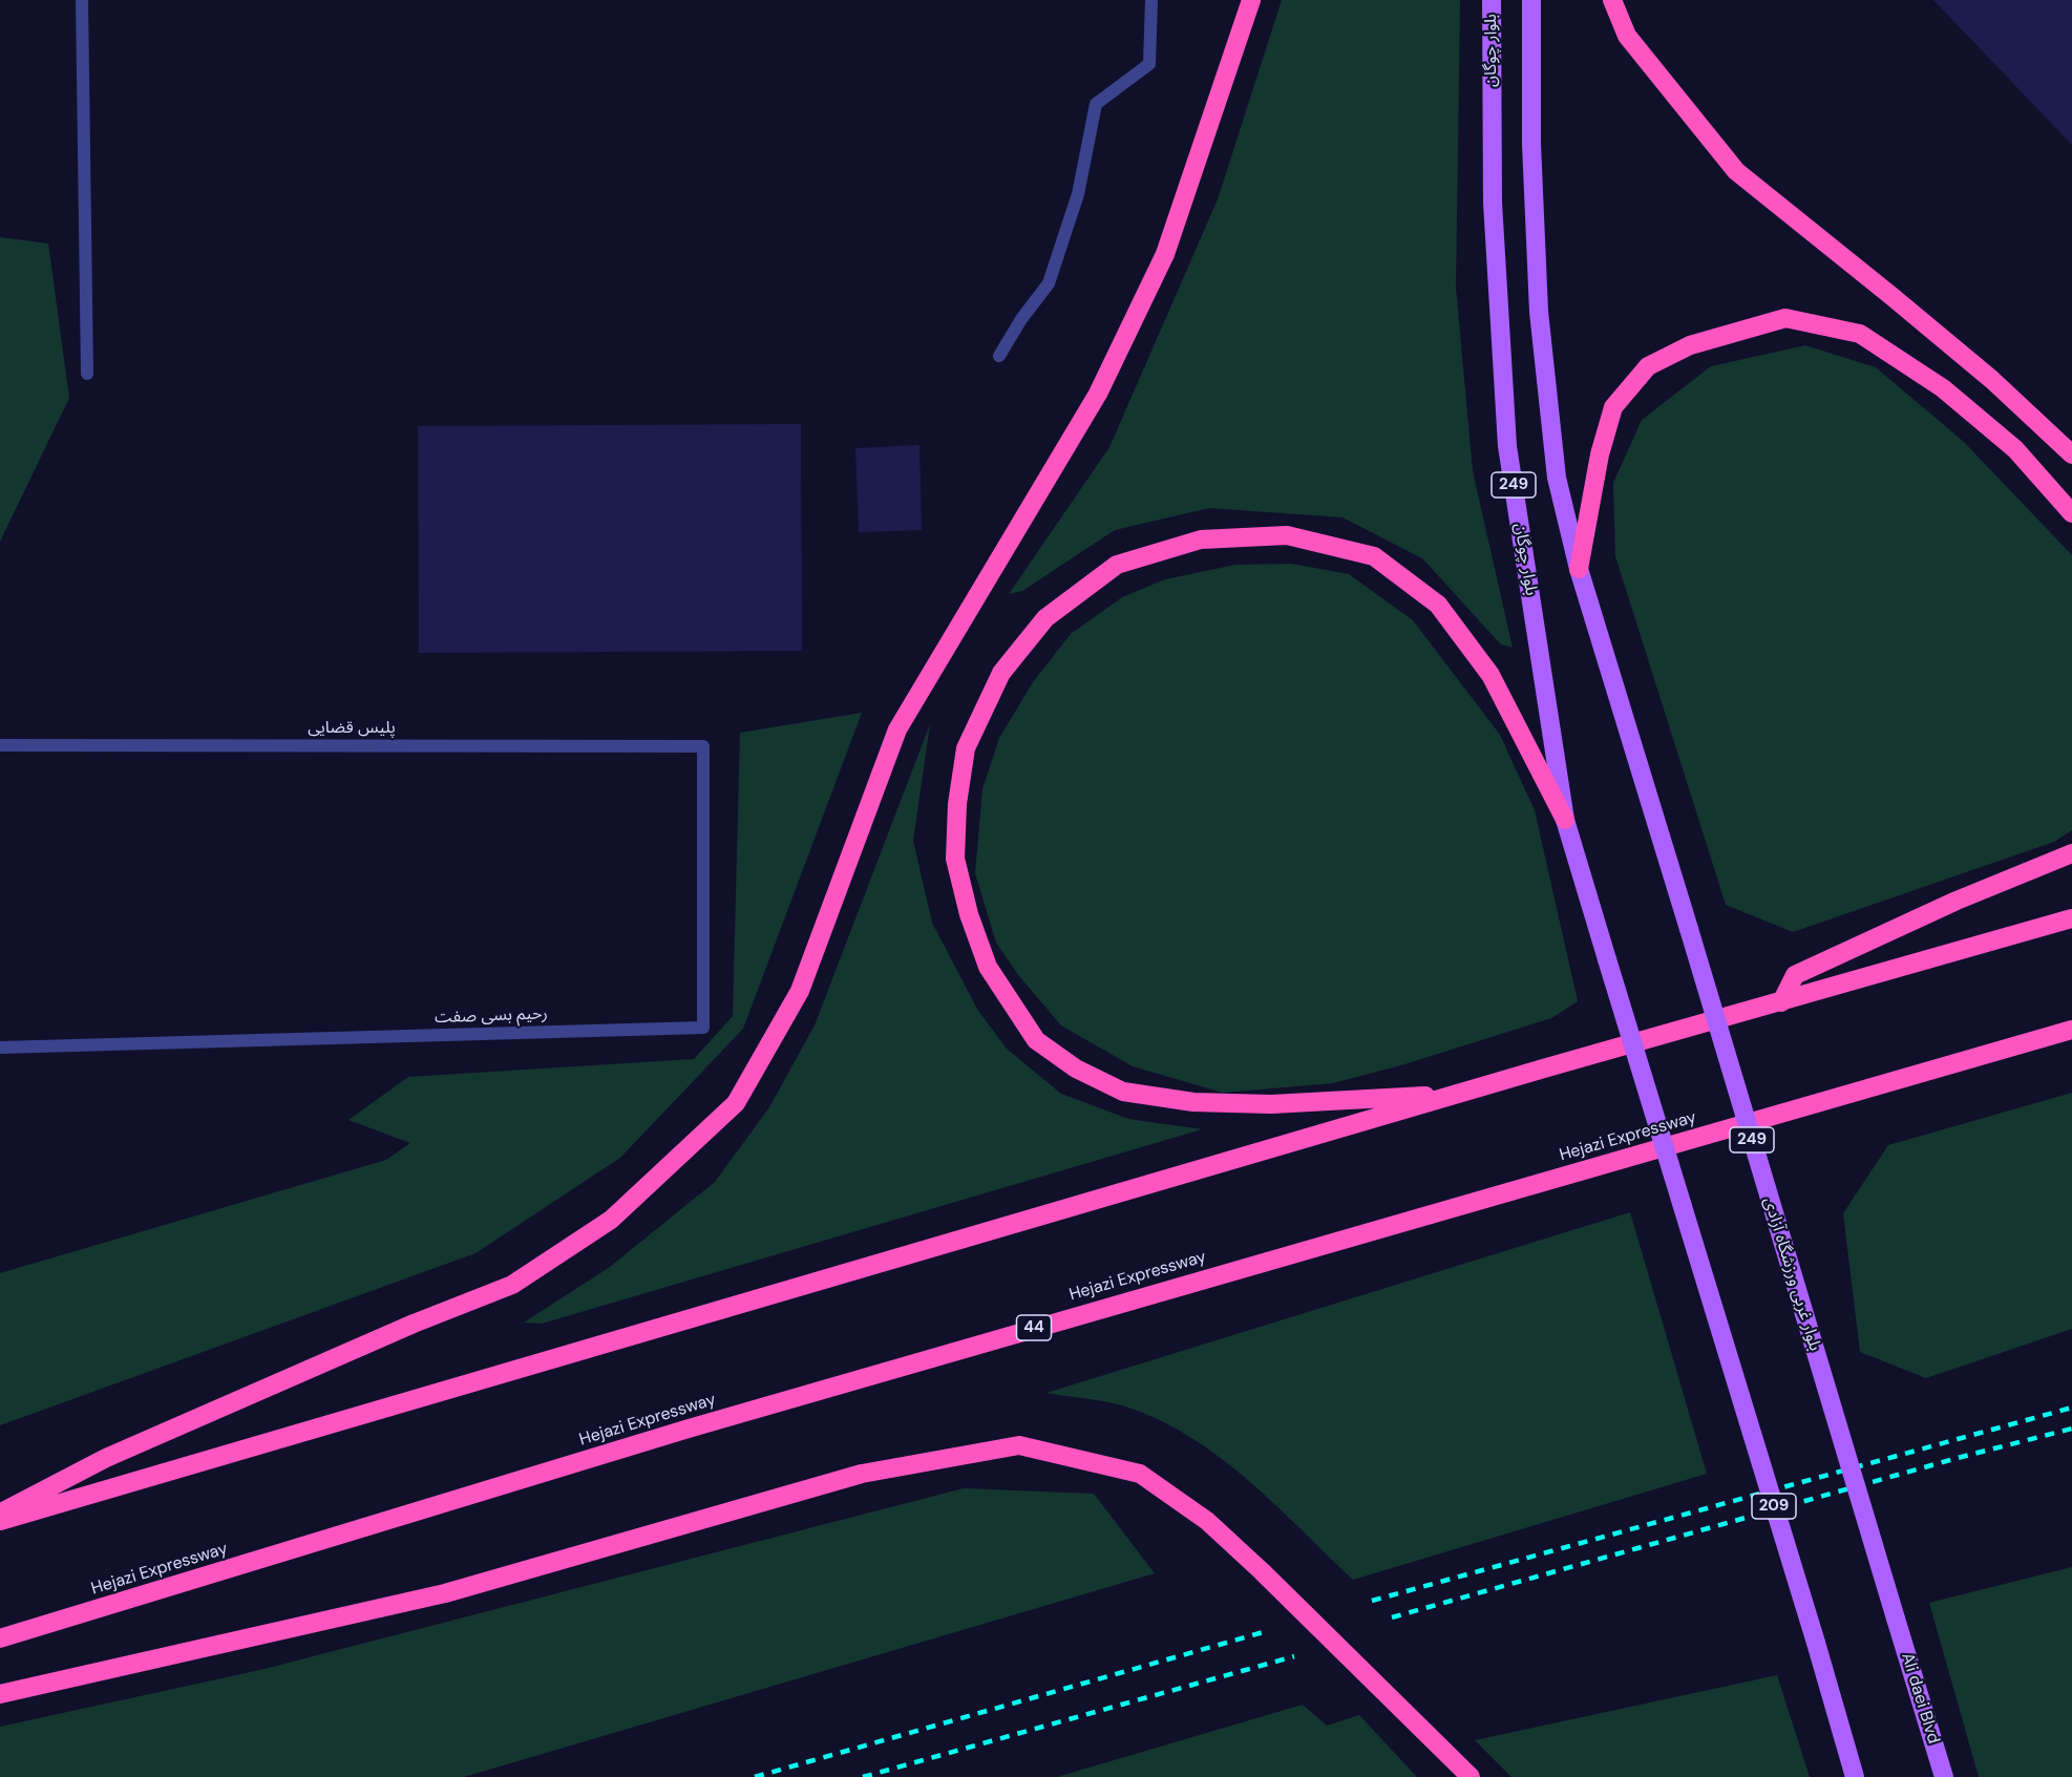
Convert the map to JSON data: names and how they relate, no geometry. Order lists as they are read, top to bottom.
{
  "streets": {
    "highway": ["Hejazi Expressway", "44"],
    "main road": [
      "بلوار چوگان",
      "249",
      "بلوار غربی ورزشگاه آزادی",
      "209",
      "Ali daei Blvd"
    ],
    "street": ["پلیس قضایی", "رحیم بسی صفت"]
  },
  "crossings": [
    ["بلوار چوگان", "209"],
    ["249", "بلوار غربی ورزشگاه آزادی"],
    ["پلیس قضایی", "رحیم بسی صفت"],
    ["بلوار غربی ورزشگاه آزادی", "Ali daei Blvd"]
  ]
}
